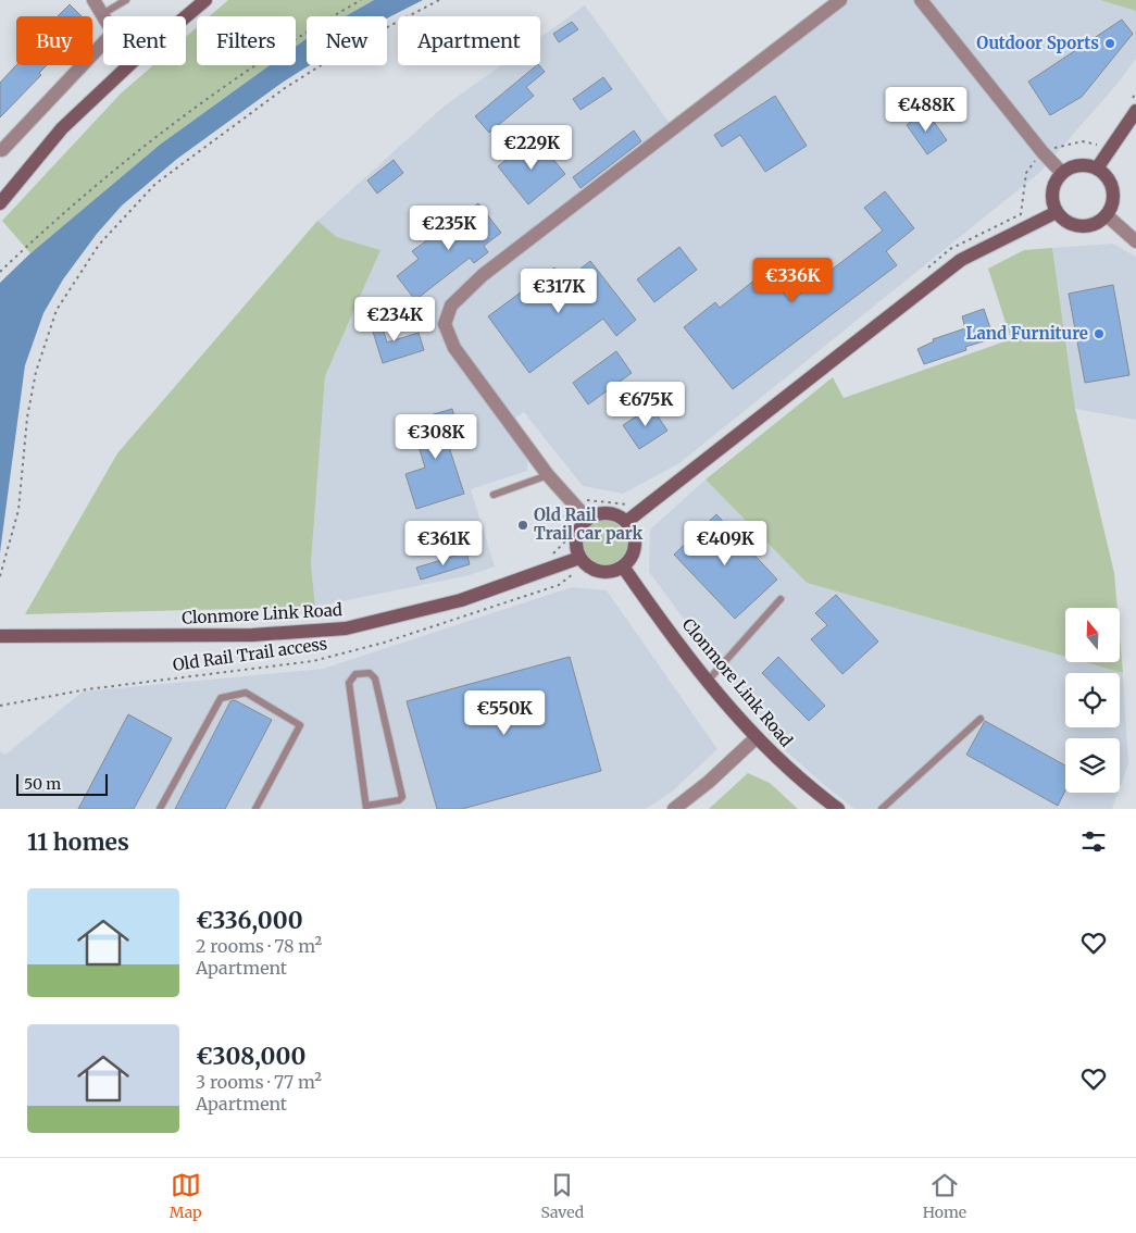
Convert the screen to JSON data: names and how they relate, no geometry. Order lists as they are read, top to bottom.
{
  "streets": {
    "main road": ["Clonmore Link Road"],
    "path": ["Old Rail Trail access"]
  },
  "crossings": [
    ["Clonmore Link Road", "Old Rail Trail access"]
  ],
  "places": ["Outdoor Sports", "Land Furniture", "Old Rail Trail car park"],
  "scale_bar": "50 m",
  "north": "top",
  "page": {
    "chip": [
      "Buy",
      "Rent",
      "Filters",
      "New",
      "Apartment"
    ],
    "price": [
      "€488K",
      "€229K",
      "€235K",
      "€336K",
      "€317K",
      "€234K",
      "€675K",
      "€308K",
      "€361K",
      "€409K",
      "€550K"
    ],
    "scale": "50 m",
    "heading": "11 homes",
    "list": [
      {
        "name": "€336,000",
        "note": "2 rooms · 78 m² · Apartment"
      },
      {
        "name": "€308,000",
        "note": "3 rooms · 77 m² · Apartment"
      }
    ],
    "tabs": ["Map", "Saved", "Home"]
  }
}
